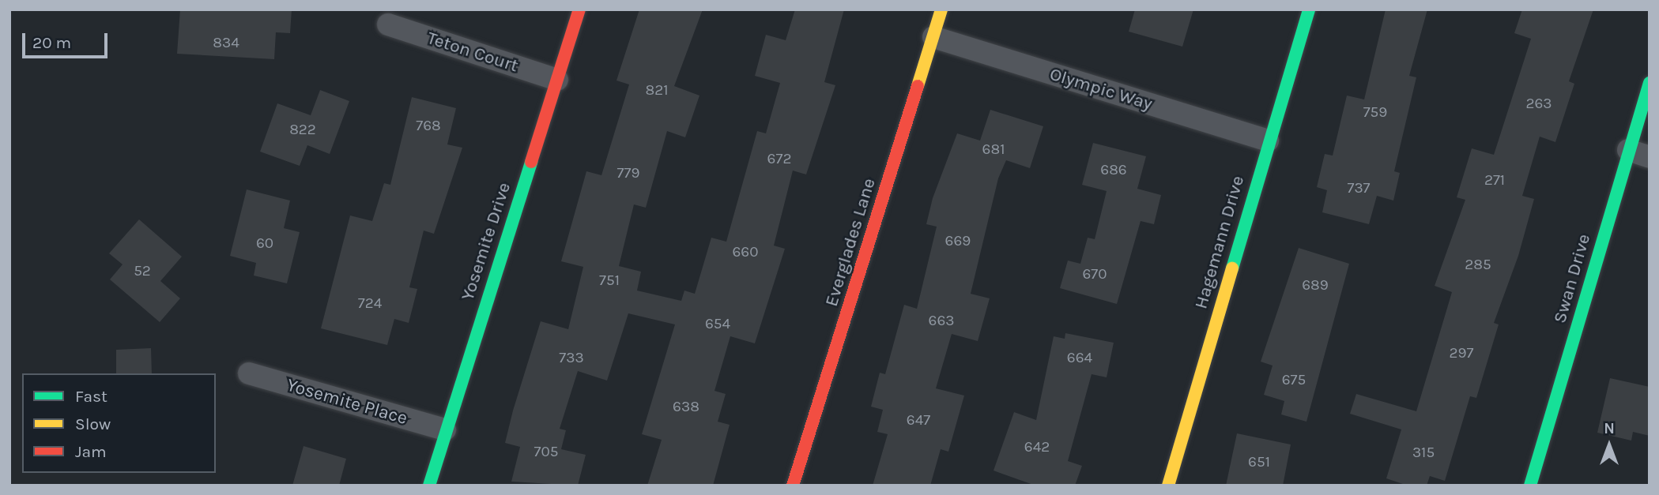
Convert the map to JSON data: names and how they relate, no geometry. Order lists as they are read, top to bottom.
{
  "streets": {
    "street": [
      "Teton Court",
      "Olympic Way",
      "Yosemite Drive",
      "Everglades Lane",
      "Hagemann Drive",
      "Swan Drive",
      "Yosemite Place"
    ]
  },
  "crossings": [
    ["Teton Court", "Yosemite Drive"],
    ["Olympic Way", "Everglades Lane"],
    ["Olympic Way", "Hagemann Drive"],
    ["Yosemite Drive", "Yosemite Place"]
  ],
  "house_numbers": [
    "834",
    "821",
    "263",
    "759",
    "768",
    "822",
    "681",
    "672",
    "686",
    "779",
    "271",
    "737",
    "669",
    "60",
    "660",
    "285",
    "52",
    "670",
    "751",
    "689",
    "724",
    "663",
    "654",
    "297",
    "733",
    "664",
    "675",
    "638",
    "647",
    "642",
    "705",
    "315",
    "651"
  ],
  "legend": ["Fast", "Slow", "Jam"],
  "scale_bar": "20 m",
  "north": "top"
}
